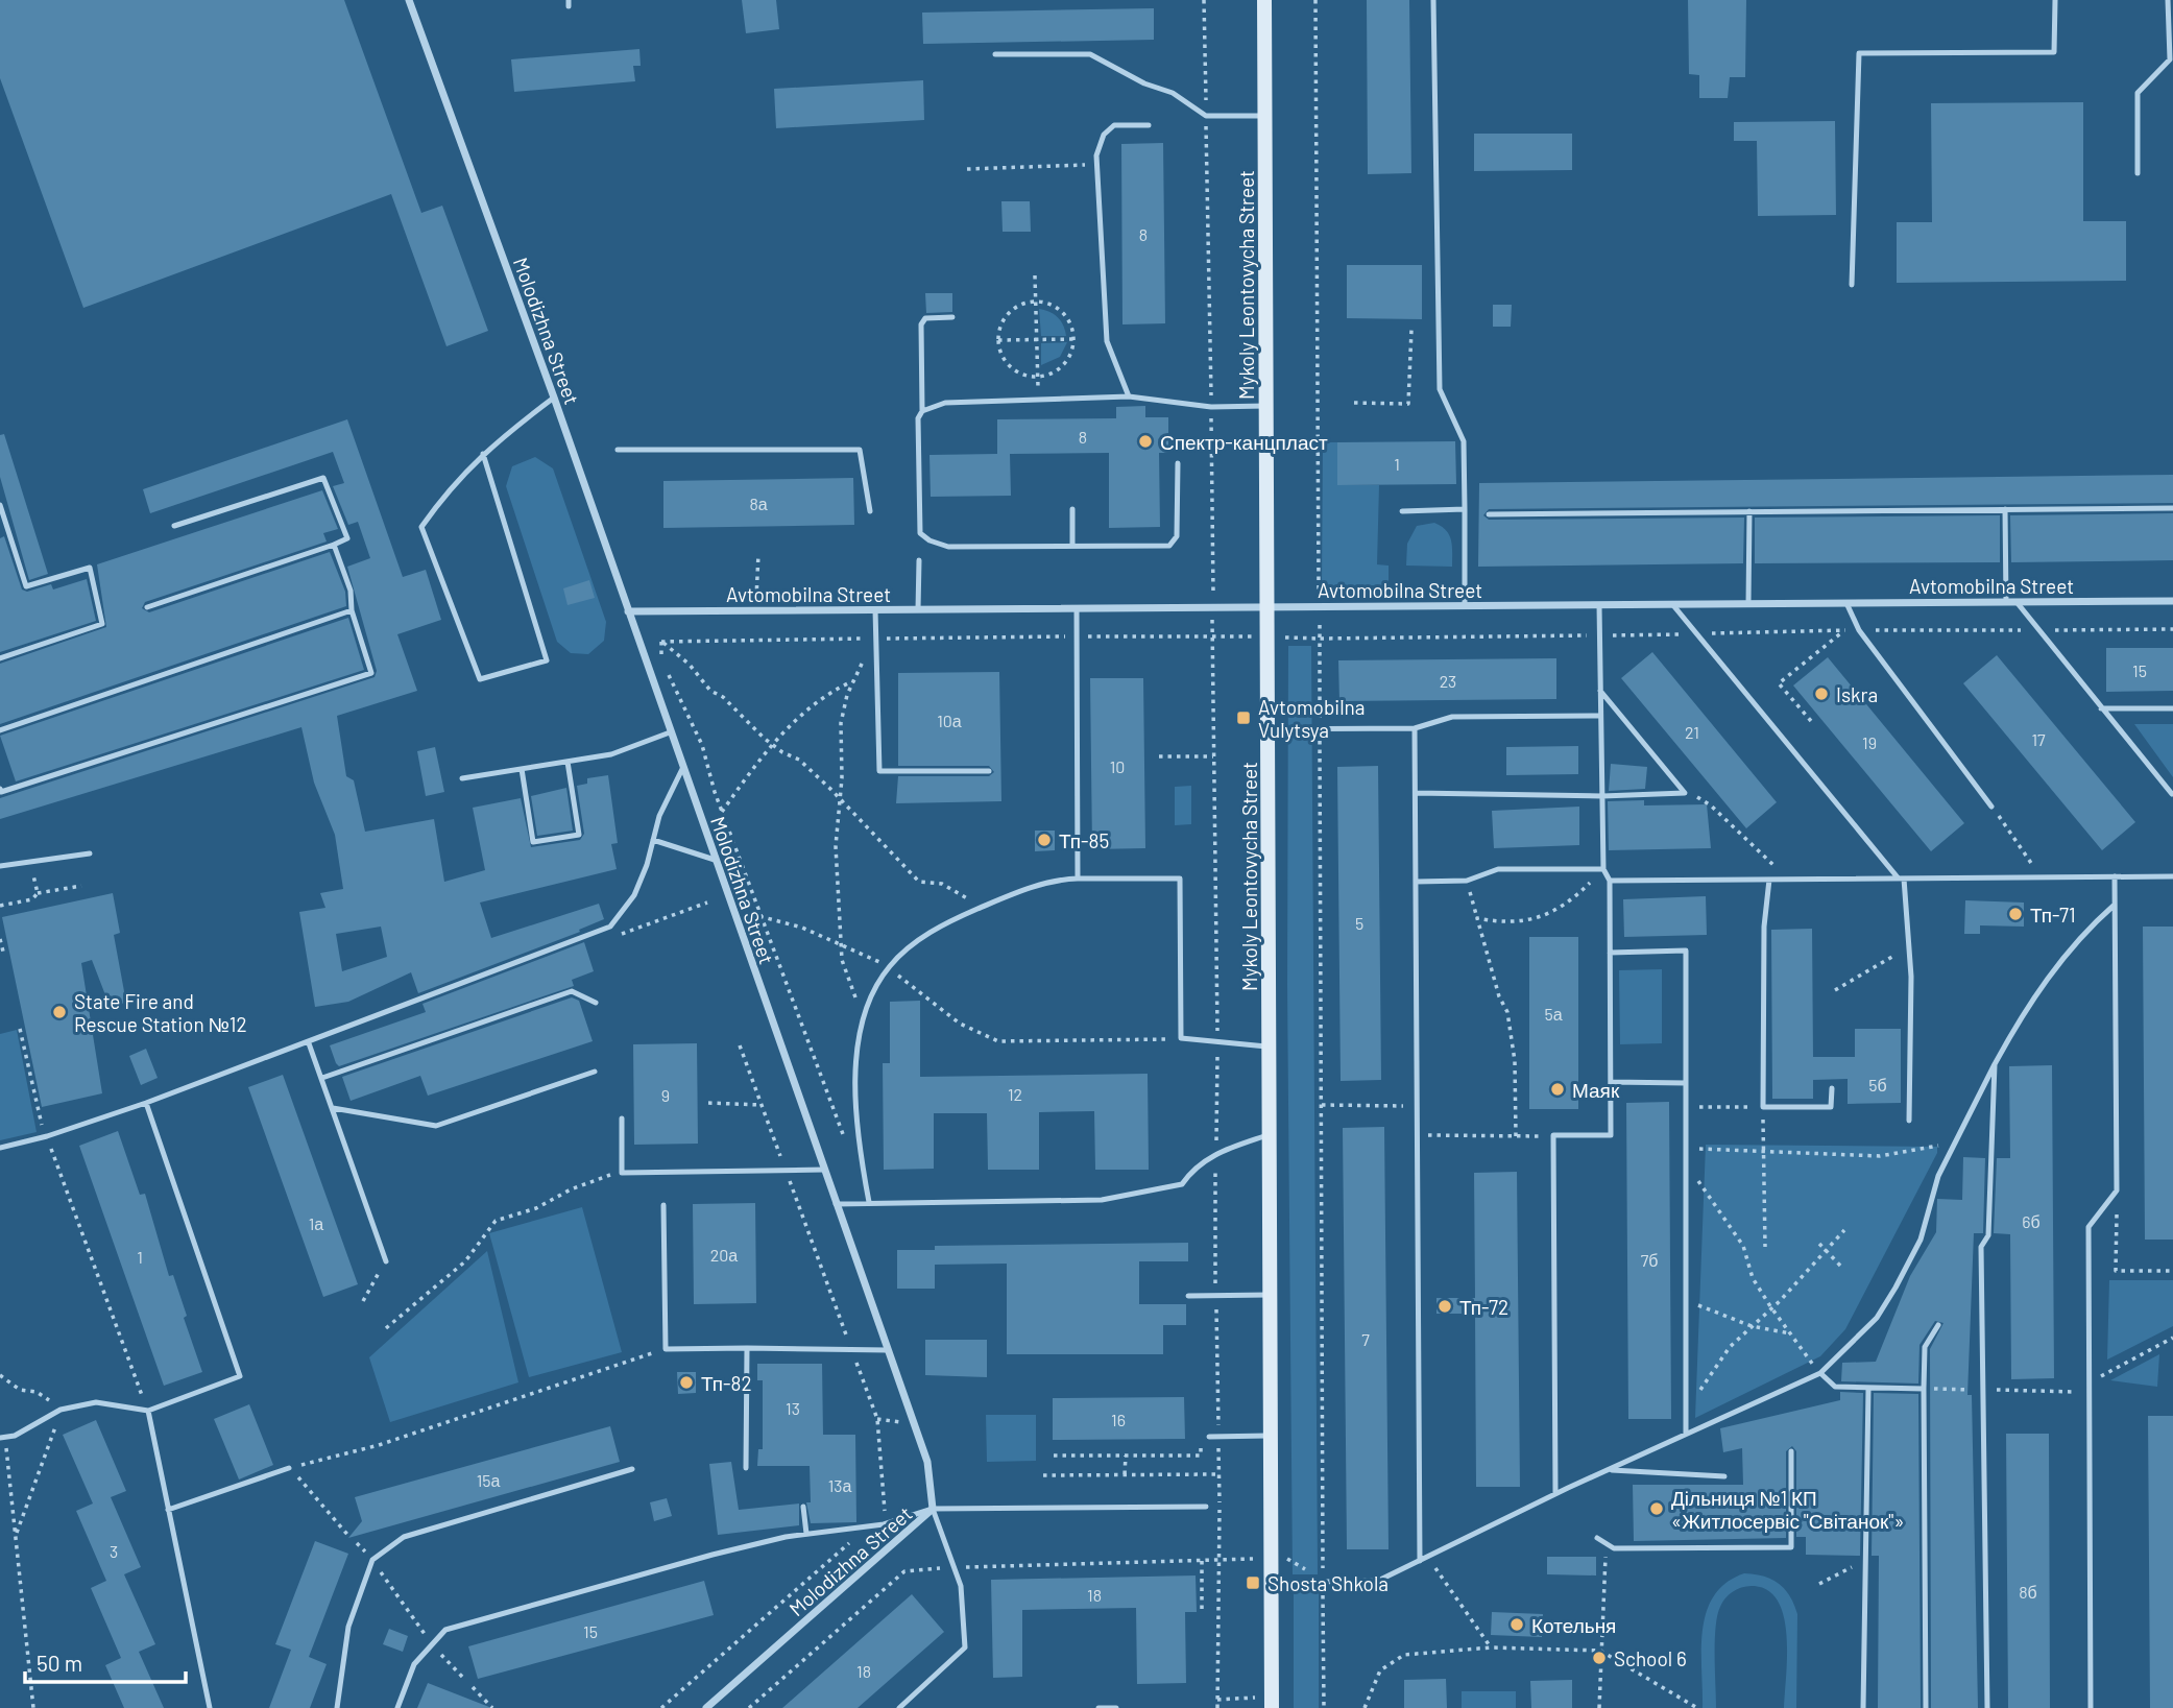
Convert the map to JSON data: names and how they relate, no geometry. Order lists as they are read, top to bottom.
{
  "streets": {
    "street": ["Mykoly Leontovycha Street", "Molodizhna Street", "Avtomobilna Street"]
  },
  "crossings": [
    ["Mykoly Leontovycha Street", "Avtomobilna Street"],
    ["Molodizhna Street", "Avtomobilna Street"]
  ],
  "places": {
    "other": [
      "Спектр-канцпласт",
      "Iskra",
      "Тп-85",
      "Тп-71",
      "State Fire and Rescue Station №12",
      "Маяк",
      "Тп-72",
      "Тп-82",
      "Дільниця №1 КП «Житлосервіс \"Світанок\"»",
      "Котельня",
      "School 6"
    ],
    "transit": ["Avtomobilna Vulytsya", "Shosta Shkola"]
  },
  "house_numbers": [
    "8",
    "8",
    "1",
    "8а",
    "15",
    "23",
    "10а",
    "21",
    "17",
    "19",
    "10",
    "5",
    "5а",
    "5б",
    "12",
    "9",
    "6б",
    "1а",
    "20а",
    "1",
    "7б",
    "7",
    "13",
    "16",
    "15а",
    "13а",
    "3",
    "8б",
    "18",
    "15",
    "18"
  ],
  "scale_bar": "50 m"
}
